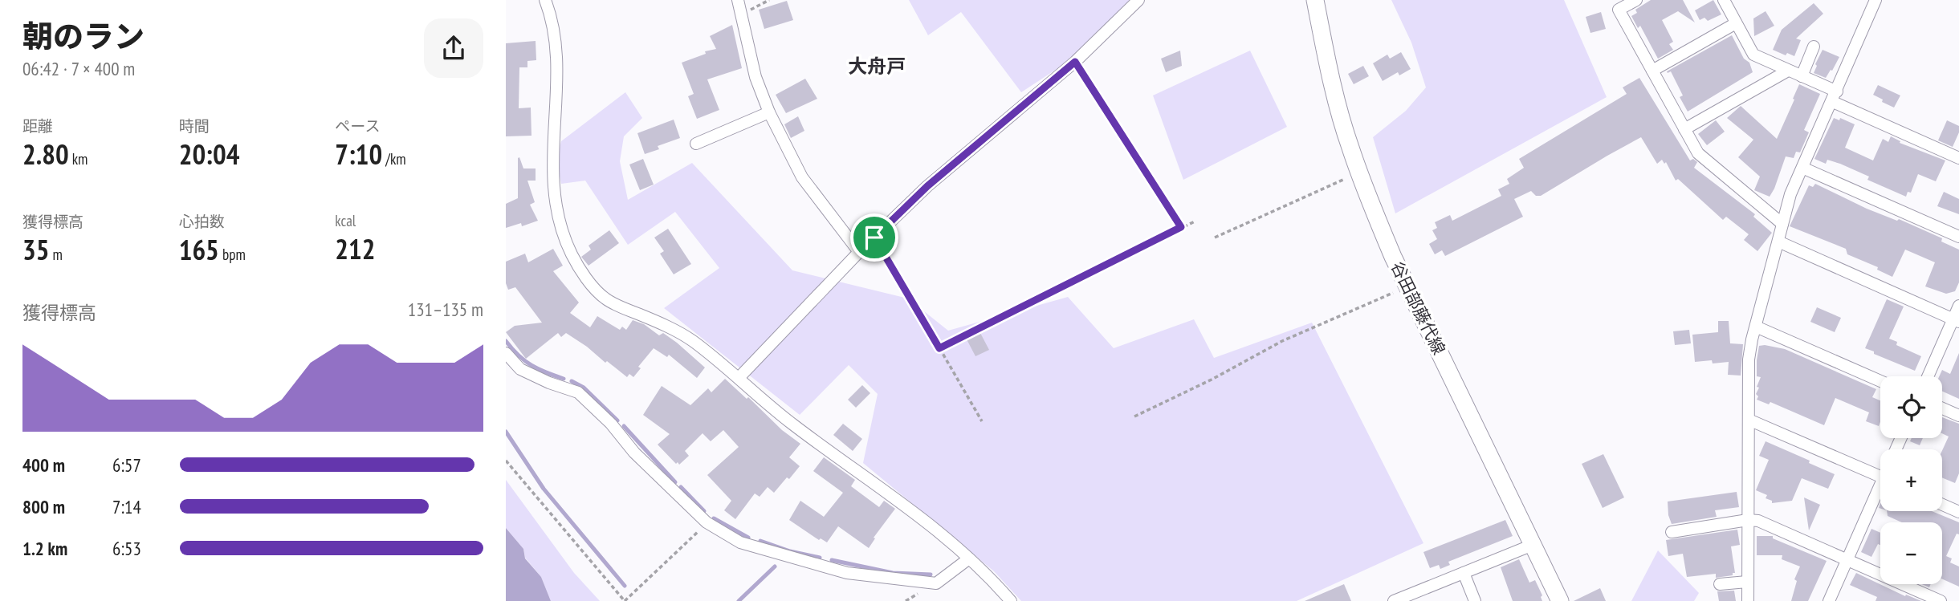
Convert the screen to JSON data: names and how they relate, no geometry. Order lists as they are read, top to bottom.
{
  "streets": {
    "main road": ["谷田部藤代線"]
  },
  "districts": ["大舟戸"],
  "page": {
    "heading": ["朝のラン", "06:42 · 7 × 400 m"],
    "stats": [
      ["距離", "2.80 km"],
      ["時間", "20:04"],
      ["ペース", "7:10 /km"],
      ["獲得標高", "35 m"],
      ["心拍数", "165 bpm"],
      ["kcal", "212"]
    ],
    "chart": ["獲得標高", "131–135 m"],
    "map_buttons": ["+", "−"],
    "list": [
      {
        "name": "400 m",
        "note": "6:57"
      },
      {
        "name": "800 m",
        "note": "7:14"
      },
      {
        "name": "1.2 km",
        "note": "6:53"
      }
    ]
  }
}
